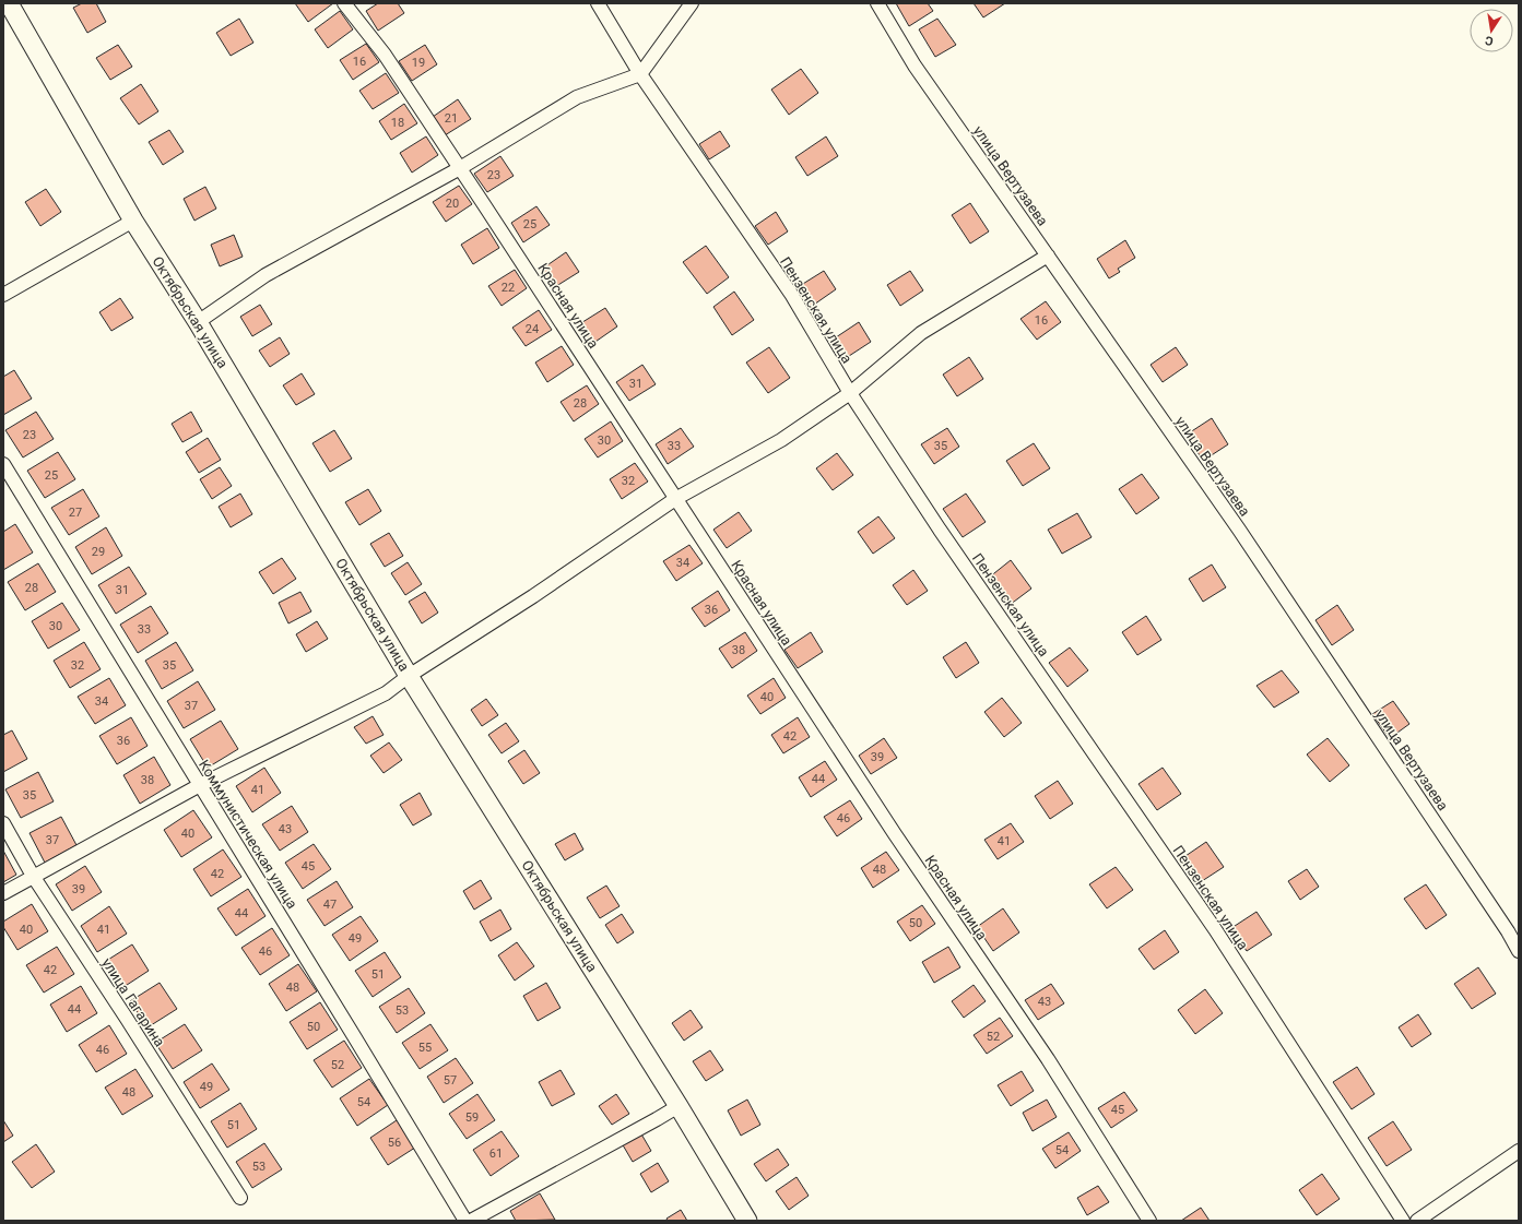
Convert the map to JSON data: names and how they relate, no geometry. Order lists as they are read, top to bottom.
{
  "streets": {
    "main road": ["Октябрьская улица"],
    "street": [
      "улица Вертузаева",
      "Красная улица",
      "Пензенская улица",
      "Коммунистическая улица",
      "улица Гагарина"
    ]
  },
  "house_numbers": [
    "16",
    "19",
    "21",
    "18",
    "23",
    "20",
    "25",
    "22",
    "16",
    "24",
    "31",
    "28",
    "23",
    "30",
    "33",
    "35",
    "25",
    "32",
    "27",
    "29",
    "34",
    "28",
    "31",
    "36",
    "30",
    "33",
    "38",
    "32",
    "35",
    "40",
    "34",
    "37",
    "42",
    "36",
    "39",
    "44",
    "38",
    "41",
    "35",
    "46",
    "43",
    "40",
    "37",
    "41",
    "45",
    "48",
    "42",
    "39",
    "47",
    "44",
    "50",
    "40",
    "41",
    "49",
    "46",
    "42",
    "51",
    "48",
    "43",
    "44",
    "53",
    "50",
    "52",
    "55",
    "46",
    "52",
    "57",
    "49",
    "48",
    "54",
    "45",
    "59",
    "51",
    "56",
    "54",
    "61",
    "53"
  ],
  "north": "bottom"
}
